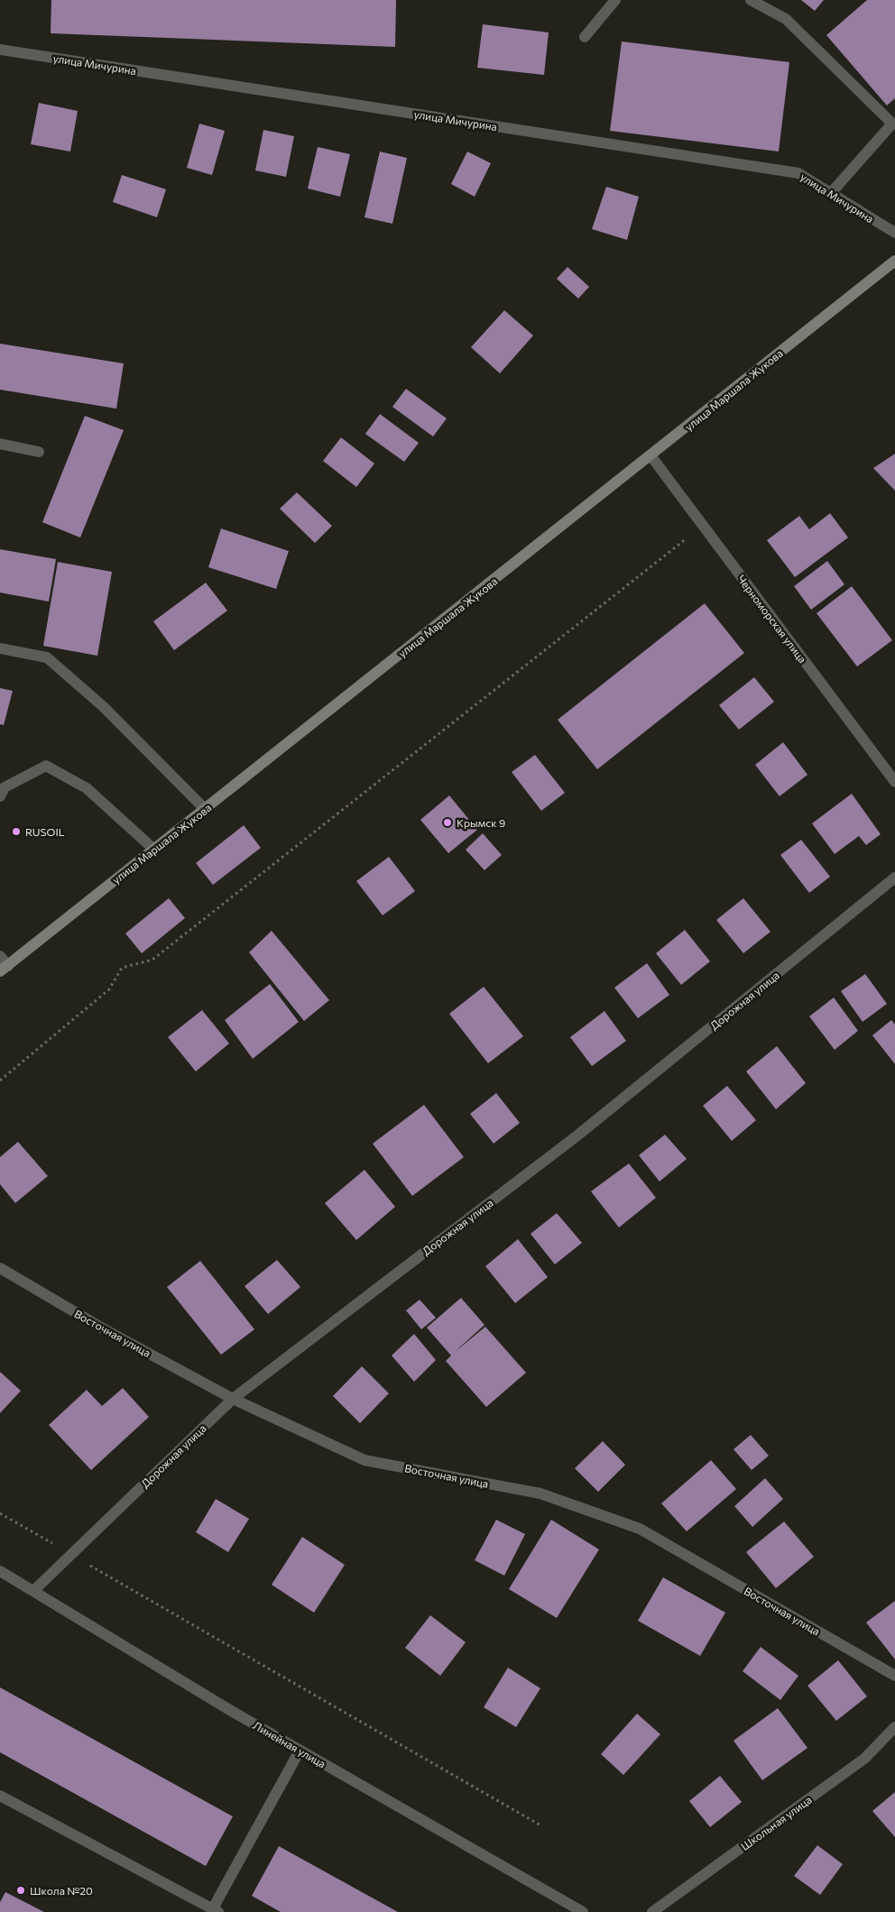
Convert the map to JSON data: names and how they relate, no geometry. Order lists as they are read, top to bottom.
{
  "streets": {
    "main road": ["улица Маршала Жукова"],
    "street": [
      "улица Мичурина",
      "Черноморская улица",
      "Дорожная улица",
      "Восточная улица",
      "Линейная улица",
      "Школьная улица"
    ]
  },
  "crossings": [
    ["улица Маршала Жукова", "Черноморская улица"],
    ["Дорожная улица", "Восточная улица"],
    ["Дорожная улица", "Линейная улица"]
  ],
  "places": ["Крымск 9", "RUSOIL", "Школа №20"]
}
